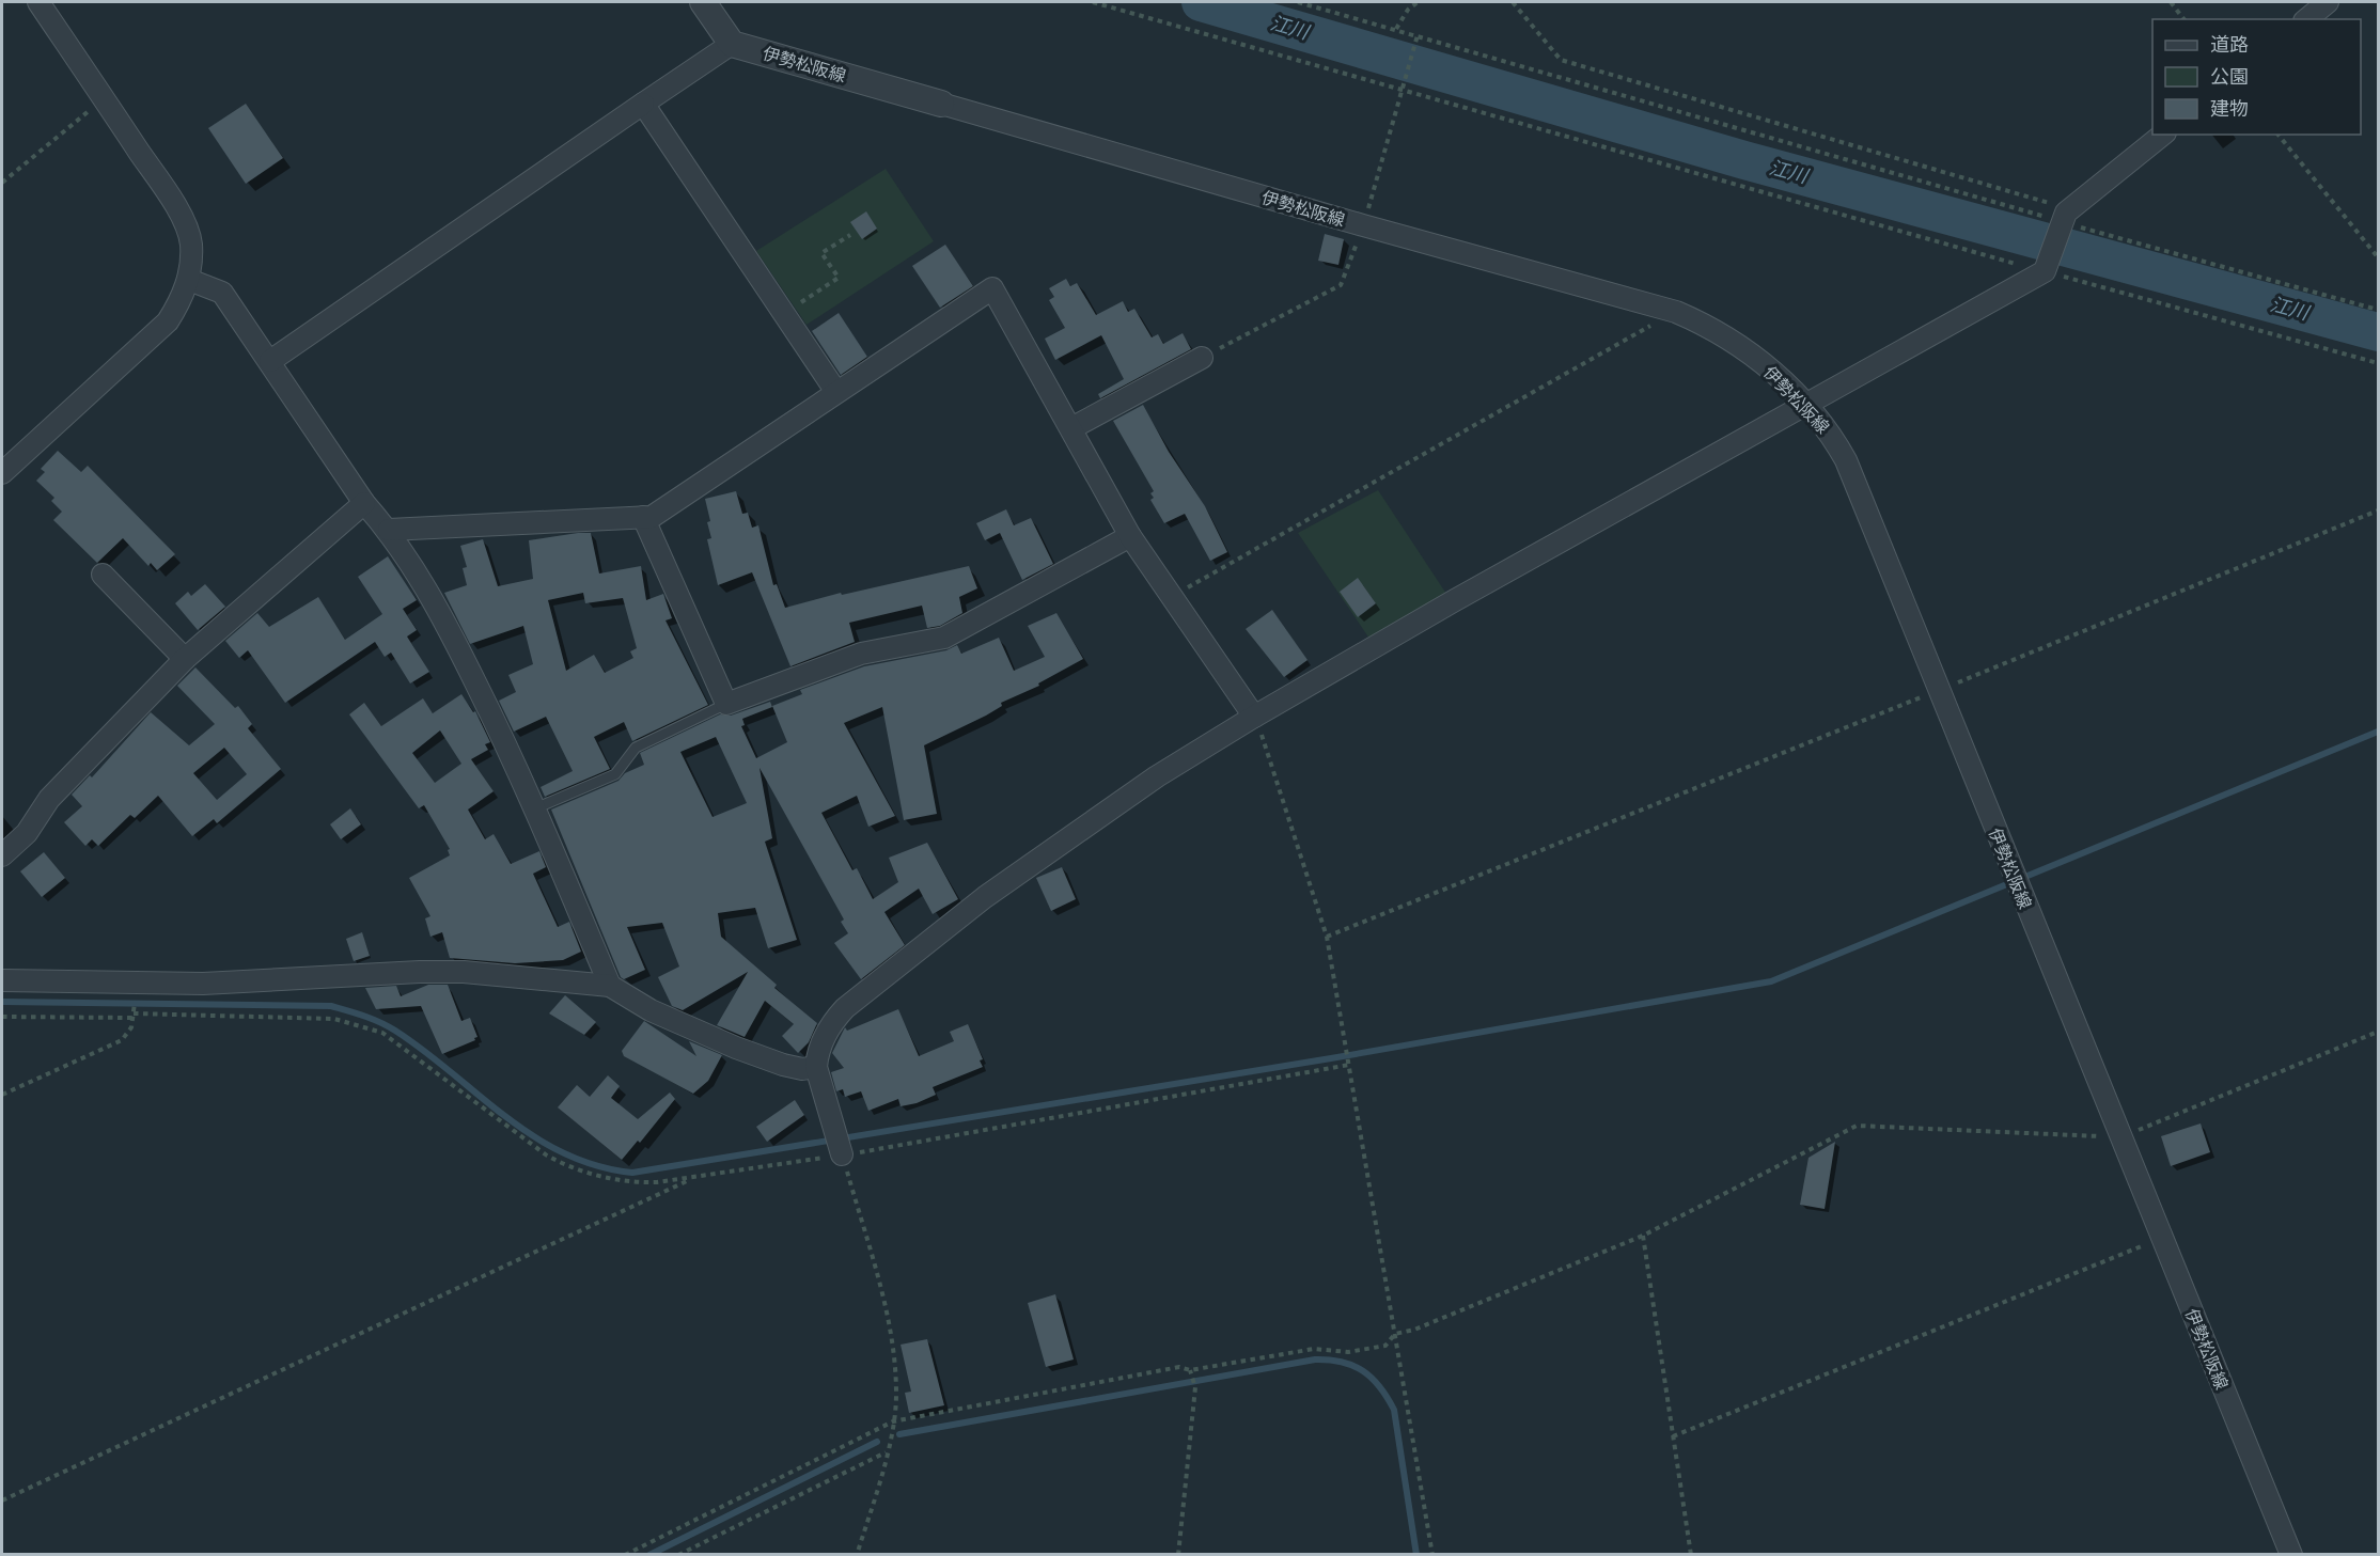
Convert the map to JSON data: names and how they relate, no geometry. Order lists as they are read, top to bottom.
{
  "streets": {
    "street": ["伊勢松阪線"]
  },
  "water": ["江川"],
  "legend": ["道路", "公園", "建物"]
}
